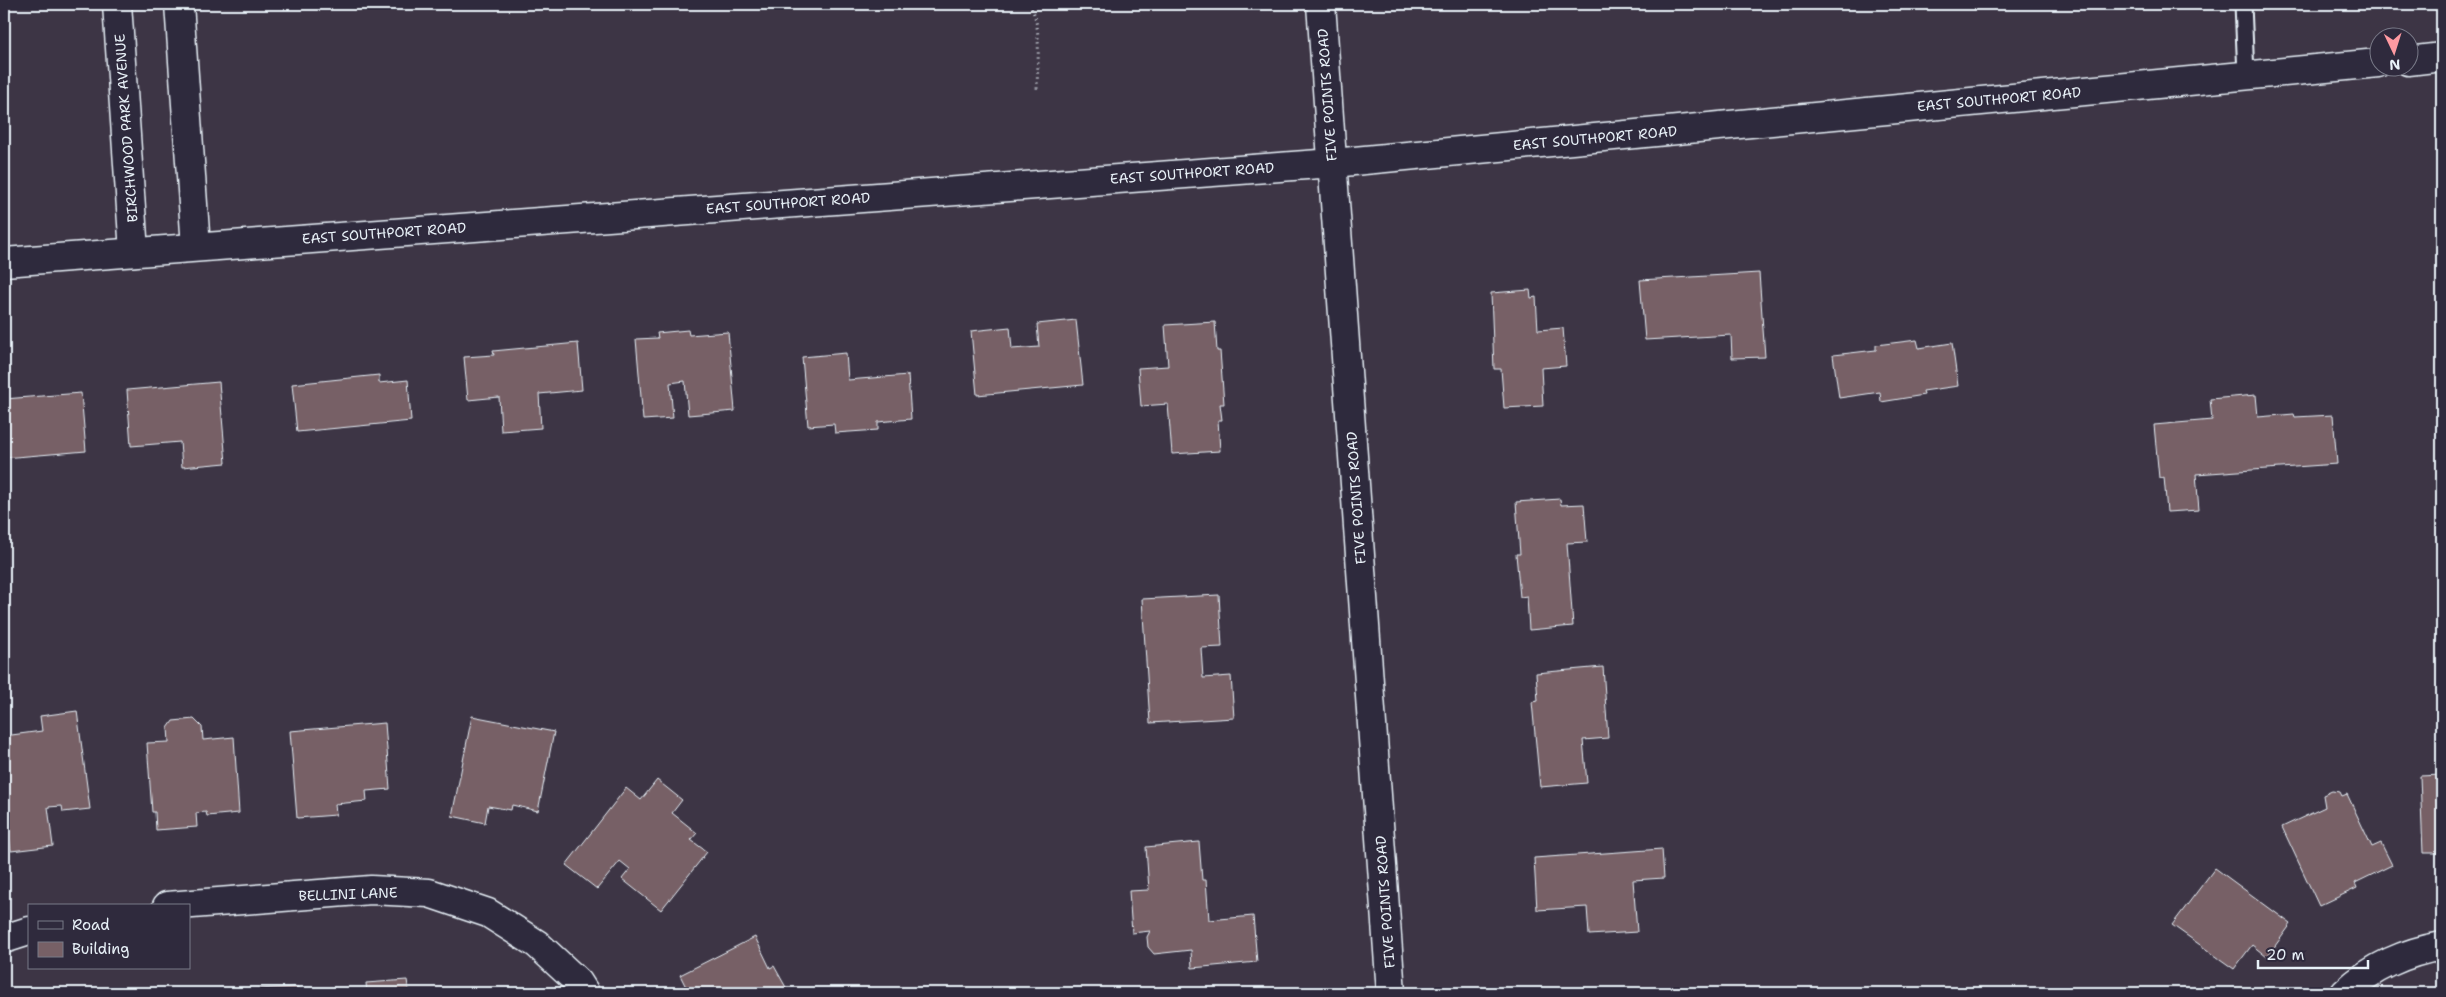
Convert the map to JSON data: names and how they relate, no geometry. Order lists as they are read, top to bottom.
{
  "streets": {
    "main road": [
      "FIVE POINTS ROAD",
      "EAST SOUTHPORT ROAD",
      "BIRCHWOOD PARK AVENUE",
      "BELLINI LANE"
    ]
  },
  "crossings": [
    ["FIVE POINTS ROAD", "EAST SOUTHPORT ROAD"],
    ["EAST SOUTHPORT ROAD", "BIRCHWOOD PARK AVENUE"]
  ],
  "legend": ["Road", "Building"],
  "scale_bar": "20 m",
  "north": "bottom"
}
